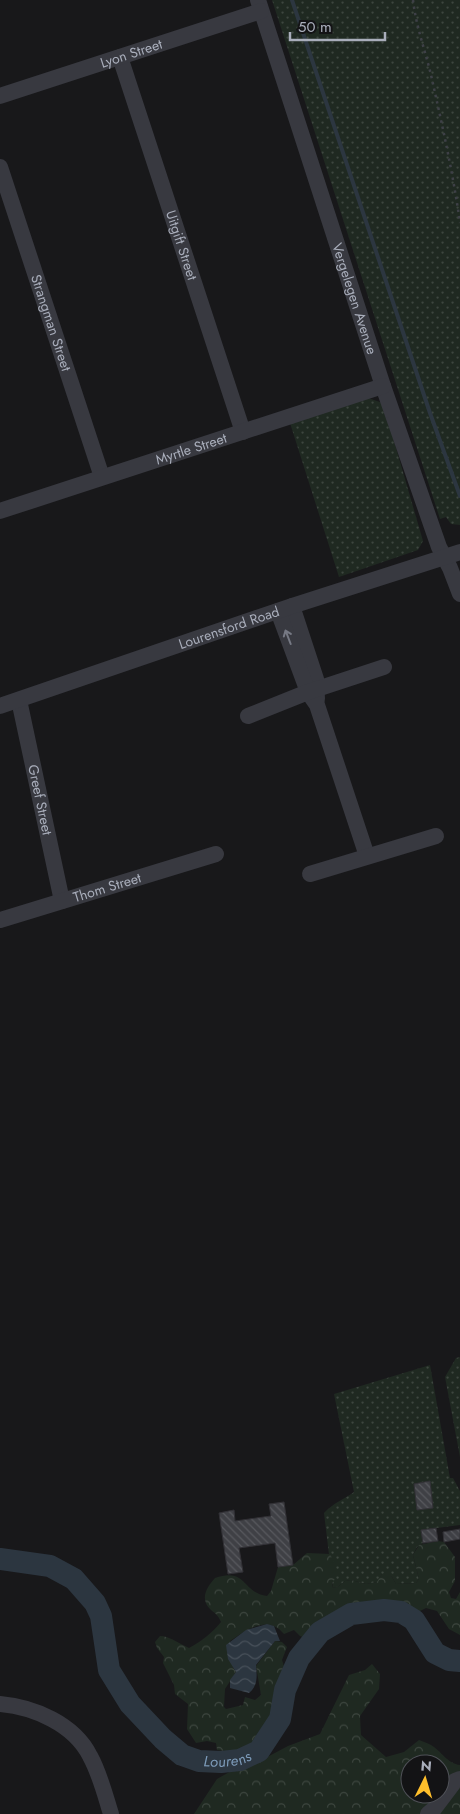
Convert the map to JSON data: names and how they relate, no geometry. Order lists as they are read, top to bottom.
{
  "streets": {
    "street": [
      "Lyon Street",
      "Uitgift Street",
      "Vergelegen Avenue",
      "Strangman Street",
      "Myrtle Street",
      "Lourensford Road",
      "Greef Street",
      "Thom Street"
    ]
  },
  "crossings": [
    ["Lyon Street", "Uitgift Street"],
    ["Lyon Street", "Vergelegen Avenue"],
    ["Uitgift Street", "Myrtle Street"],
    ["Vergelegen Avenue", "Myrtle Street"],
    ["Vergelegen Avenue", "Lourensford Road"],
    ["Strangman Street", "Myrtle Street"],
    ["Lourensford Road", "Greef Street"],
    ["Greef Street", "Thom Street"]
  ],
  "water": ["Lourens"],
  "scale_bar": "50 m",
  "north": "top"
}
